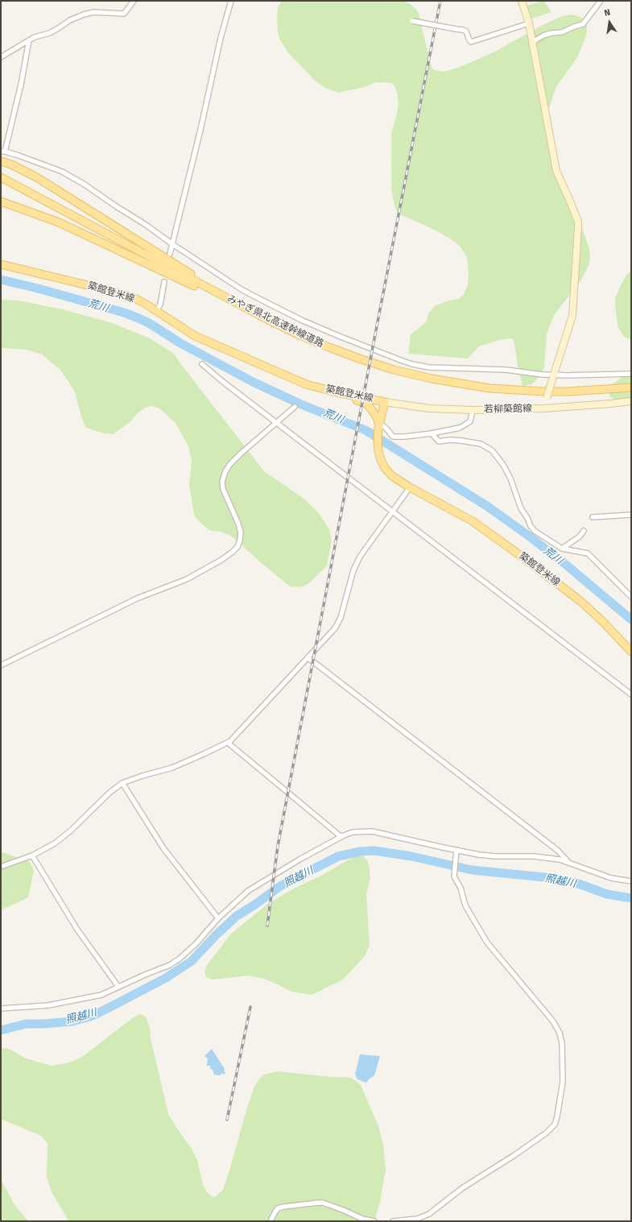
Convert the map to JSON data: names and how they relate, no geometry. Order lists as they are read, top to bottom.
{
  "streets": {
    "main road": ["築館登米線", "みやぎ県北高速幹線道路"],
    "street": ["若柳築館線"]
  },
  "crossings": [
    ["築館登米線", "若柳築館線"]
  ],
  "water": ["荒川", "照越川"],
  "north": "top"
}
